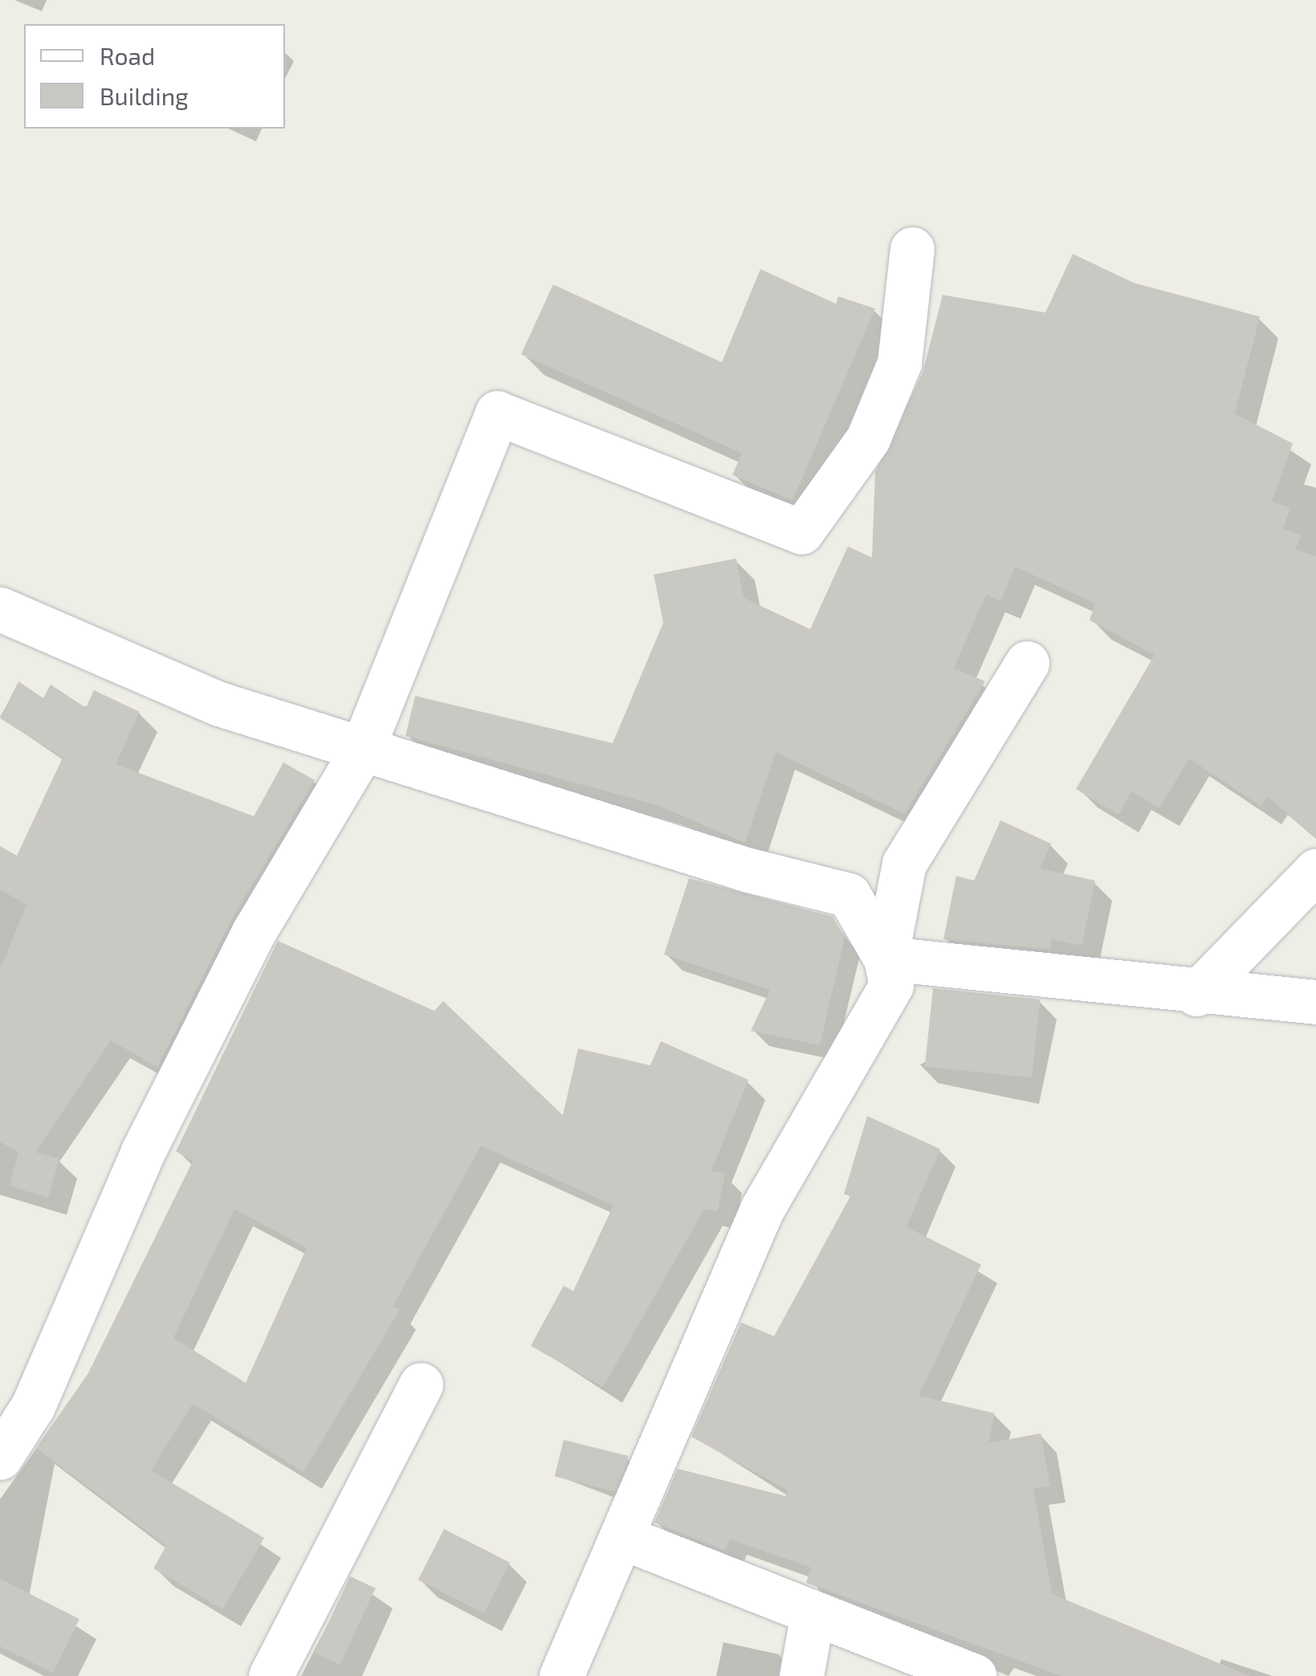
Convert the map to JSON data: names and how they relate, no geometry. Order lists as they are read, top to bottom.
{
  "legend": ["Road", "Building"]
}
